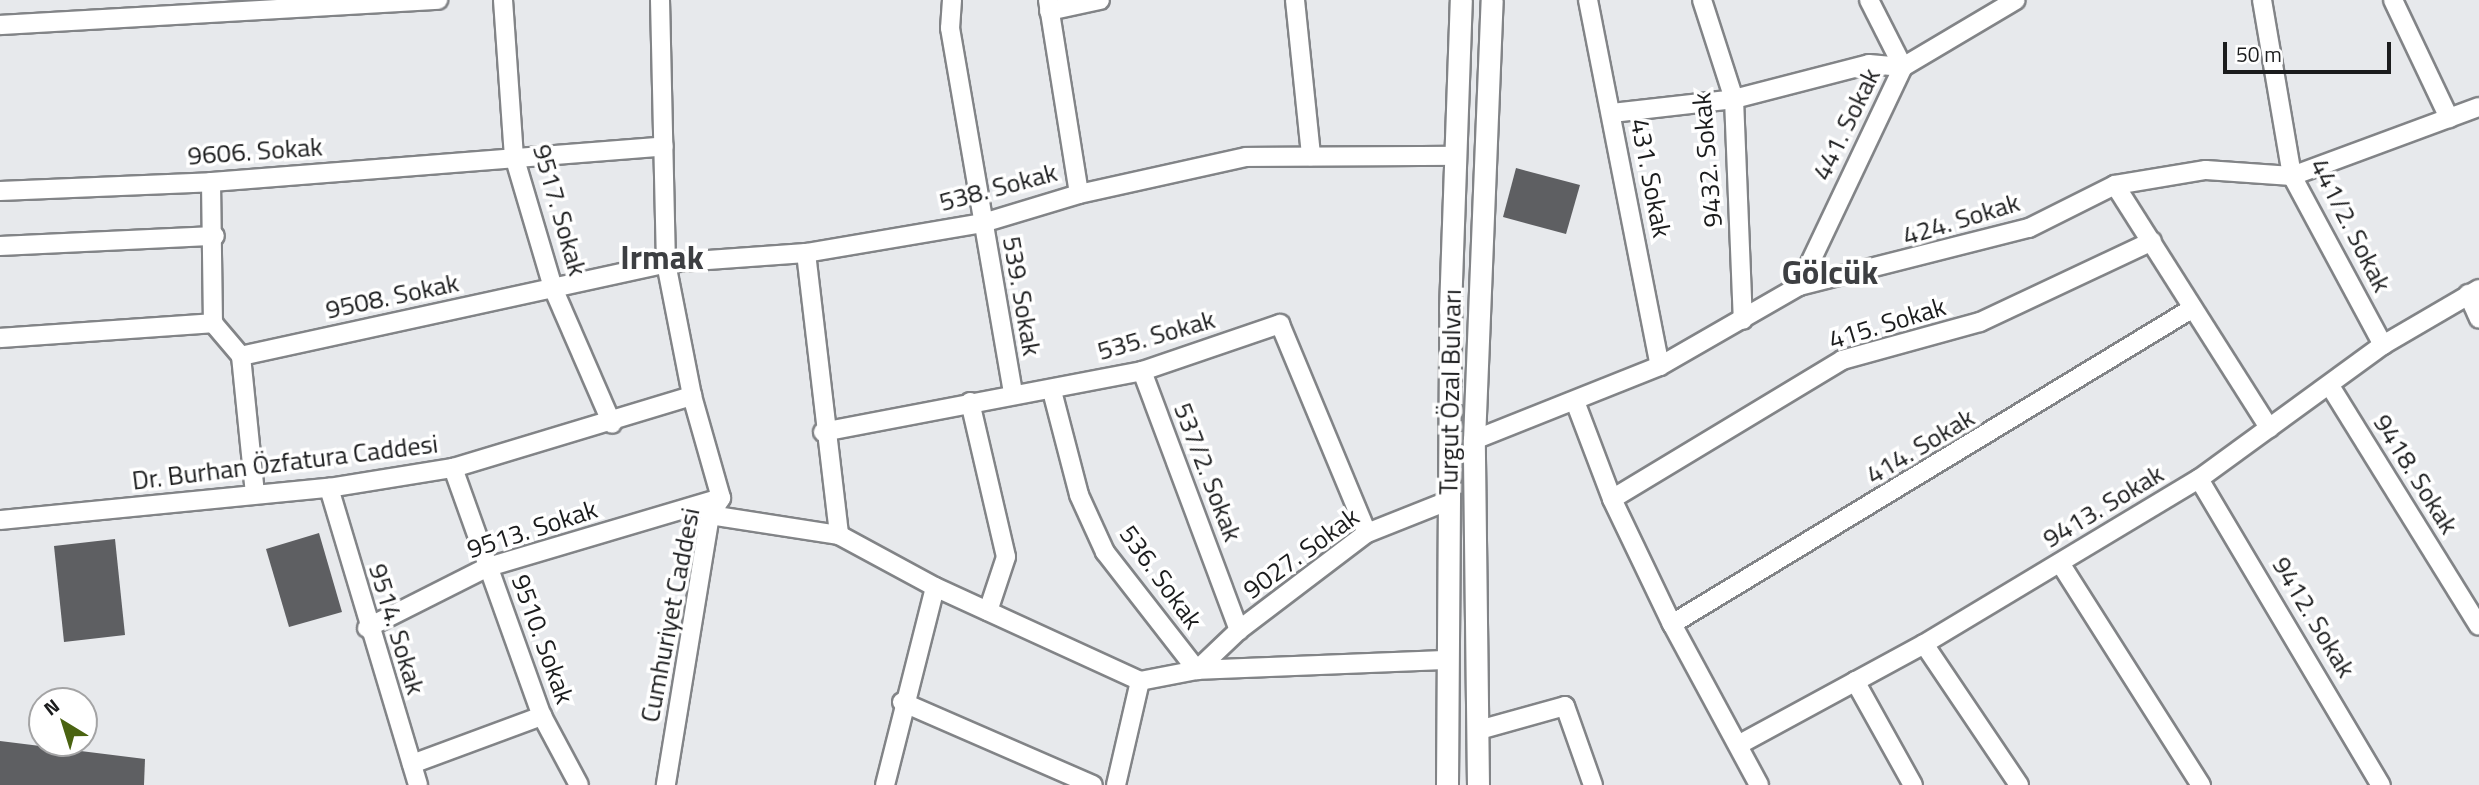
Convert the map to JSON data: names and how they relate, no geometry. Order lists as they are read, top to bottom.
{
  "streets": {
    "street": [
      "441. Sokak",
      "9606. Sokak",
      "9432. Sokak",
      "431. Sokak",
      "538. Sokak",
      "9517. Sokak",
      "424. Sokak",
      "441/2. Sokak",
      "9508. Sokak",
      "539. Sokak",
      "415. Sokak",
      "535. Sokak",
      "Turgut Özal Bulvarı",
      "414. Sokak",
      "Dr. Burhan Özfatura Caddesi",
      "537/2. Sokak",
      "9418. Sokak",
      "9413. Sokak",
      "9513. Sokak",
      "9027. Sokak",
      "536. Sokak",
      "Cumhuriyet Caddesi",
      "9412. Sokak",
      "9514. Sokak",
      "9510. Sokak"
    ]
  },
  "crossings": [
    ["441. Sokak", "424. Sokak"],
    ["9606. Sokak", "9517. Sokak"],
    ["9606. Sokak", "Cumhuriyet Caddesi"],
    ["9432. Sokak", "424. Sokak"],
    ["431. Sokak", "424. Sokak"],
    ["538. Sokak", "9517. Sokak"],
    ["538. Sokak", "9508. Sokak"],
    ["538. Sokak", "539. Sokak"],
    ["538. Sokak", "Turgut Özal Bulvarı"],
    ["538. Sokak", "Cumhuriyet Caddesi"],
    ["9517. Sokak", "9508. Sokak"],
    ["9517. Sokak", "Dr. Burhan Özfatura Caddesi"],
    ["424. Sokak", "441/2. Sokak"],
    ["424. Sokak", "Turgut Özal Bulvarı"],
    ["441/2. Sokak", "9413. Sokak"],
    ["539. Sokak", "535. Sokak"],
    ["535. Sokak", "537/2. Sokak"],
    ["535. Sokak", "9027. Sokak"],
    ["535. Sokak", "536. Sokak"],
    ["Turgut Özal Bulvarı", "9027. Sokak"],
    ["Dr. Burhan Özfatura Caddesi", "Cumhuriyet Caddesi"],
    ["Dr. Burhan Özfatura Caddesi", "9514. Sokak"],
    ["Dr. Burhan Özfatura Caddesi", "9510. Sokak"],
    ["537/2. Sokak", "9027. Sokak"],
    ["9418. Sokak", "9413. Sokak"],
    ["9413. Sokak", "9412. Sokak"],
    ["9513. Sokak", "Cumhuriyet Caddesi"],
    ["9513. Sokak", "9514. Sokak"],
    ["9513. Sokak", "9510. Sokak"],
    ["9027. Sokak", "536. Sokak"]
  ],
  "districts": ["Irmak", "Gölcük"],
  "scale_bar": "50 m",
  "north": "top left"
}
